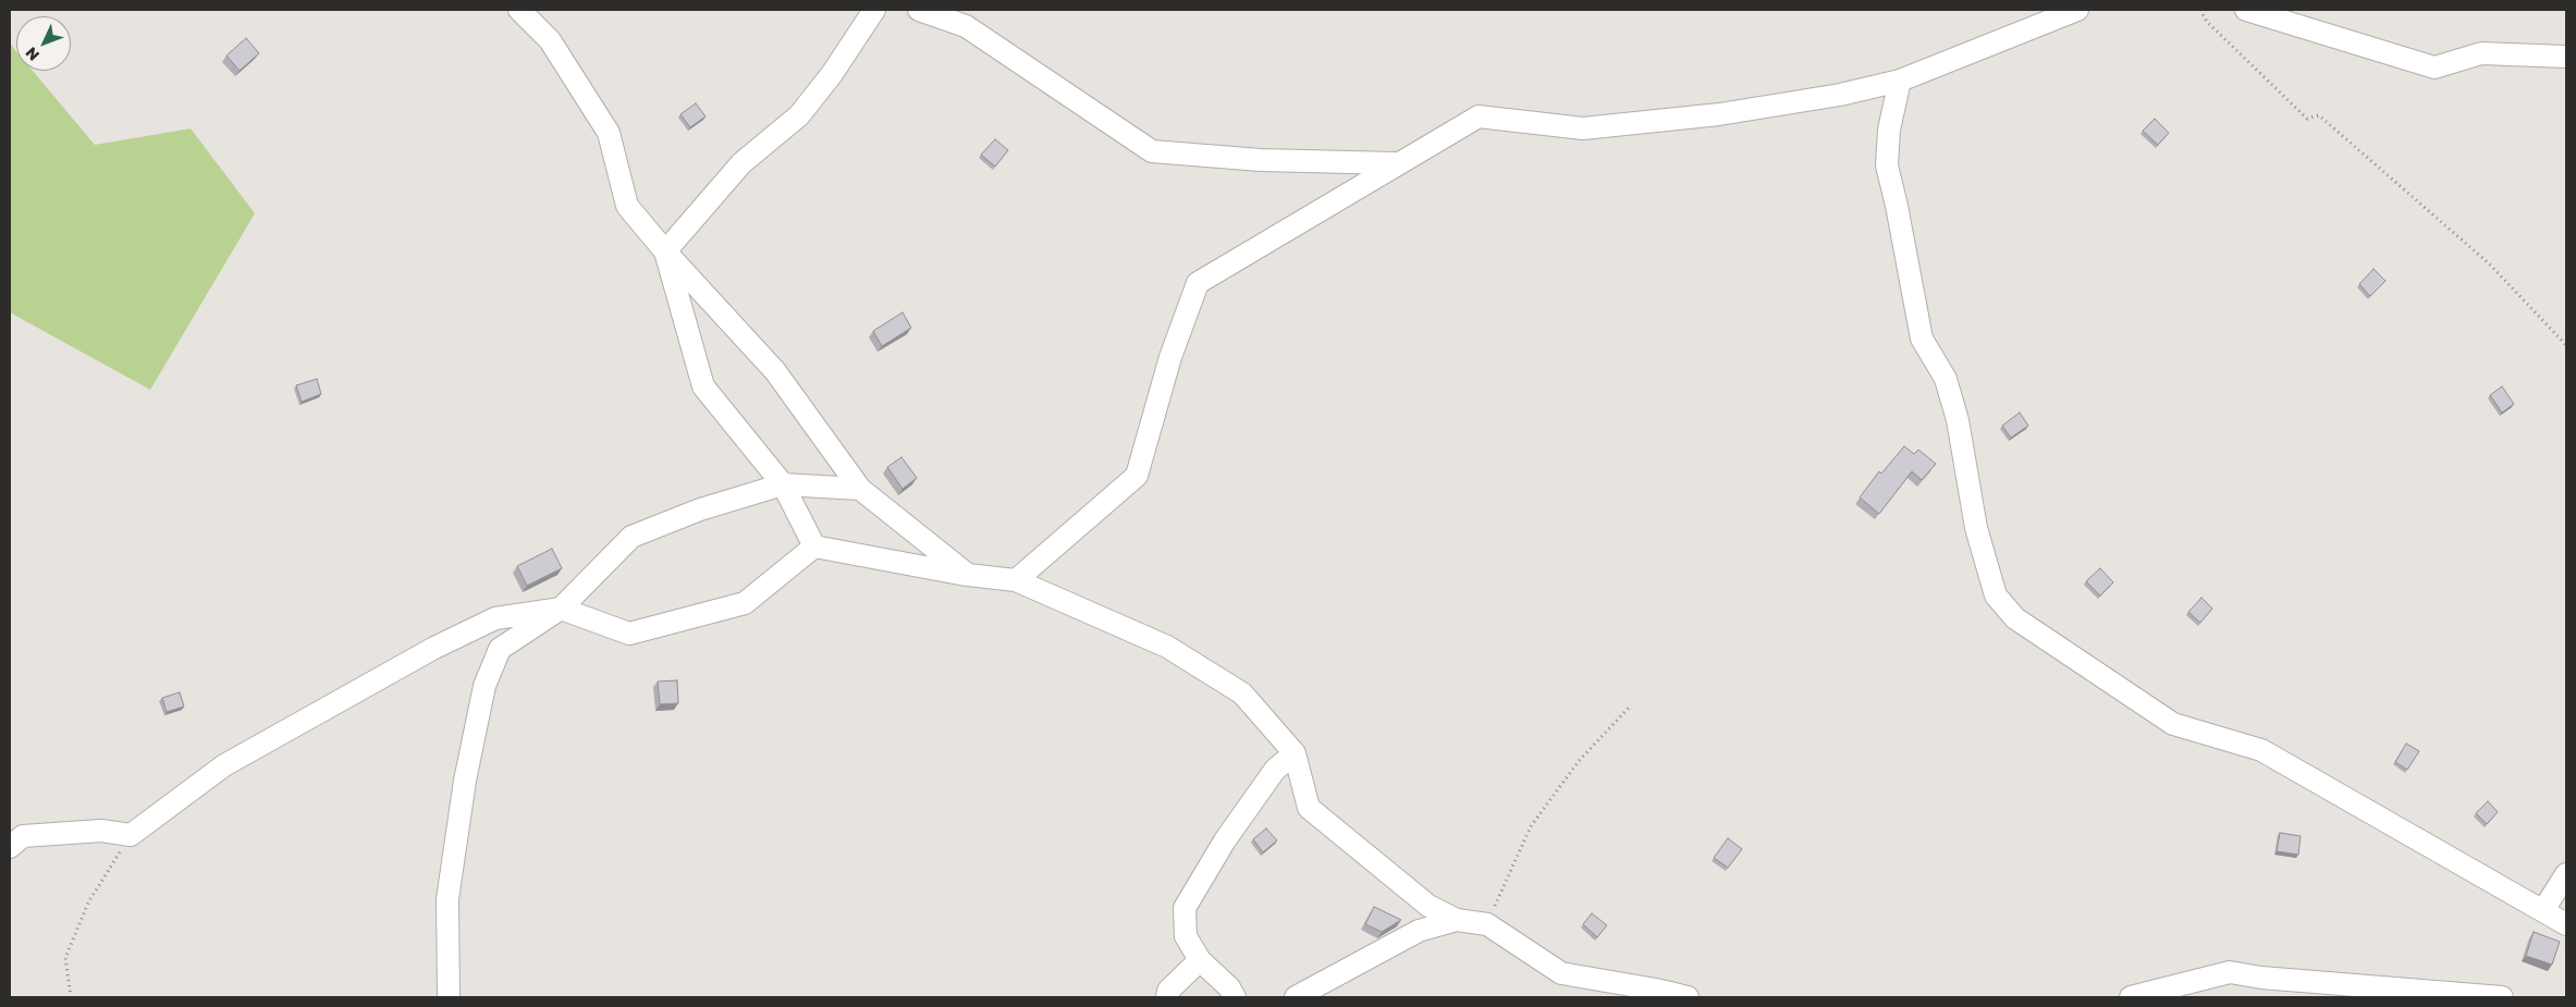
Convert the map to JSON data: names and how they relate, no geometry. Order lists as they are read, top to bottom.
{
  "north": "bottom left"
}
